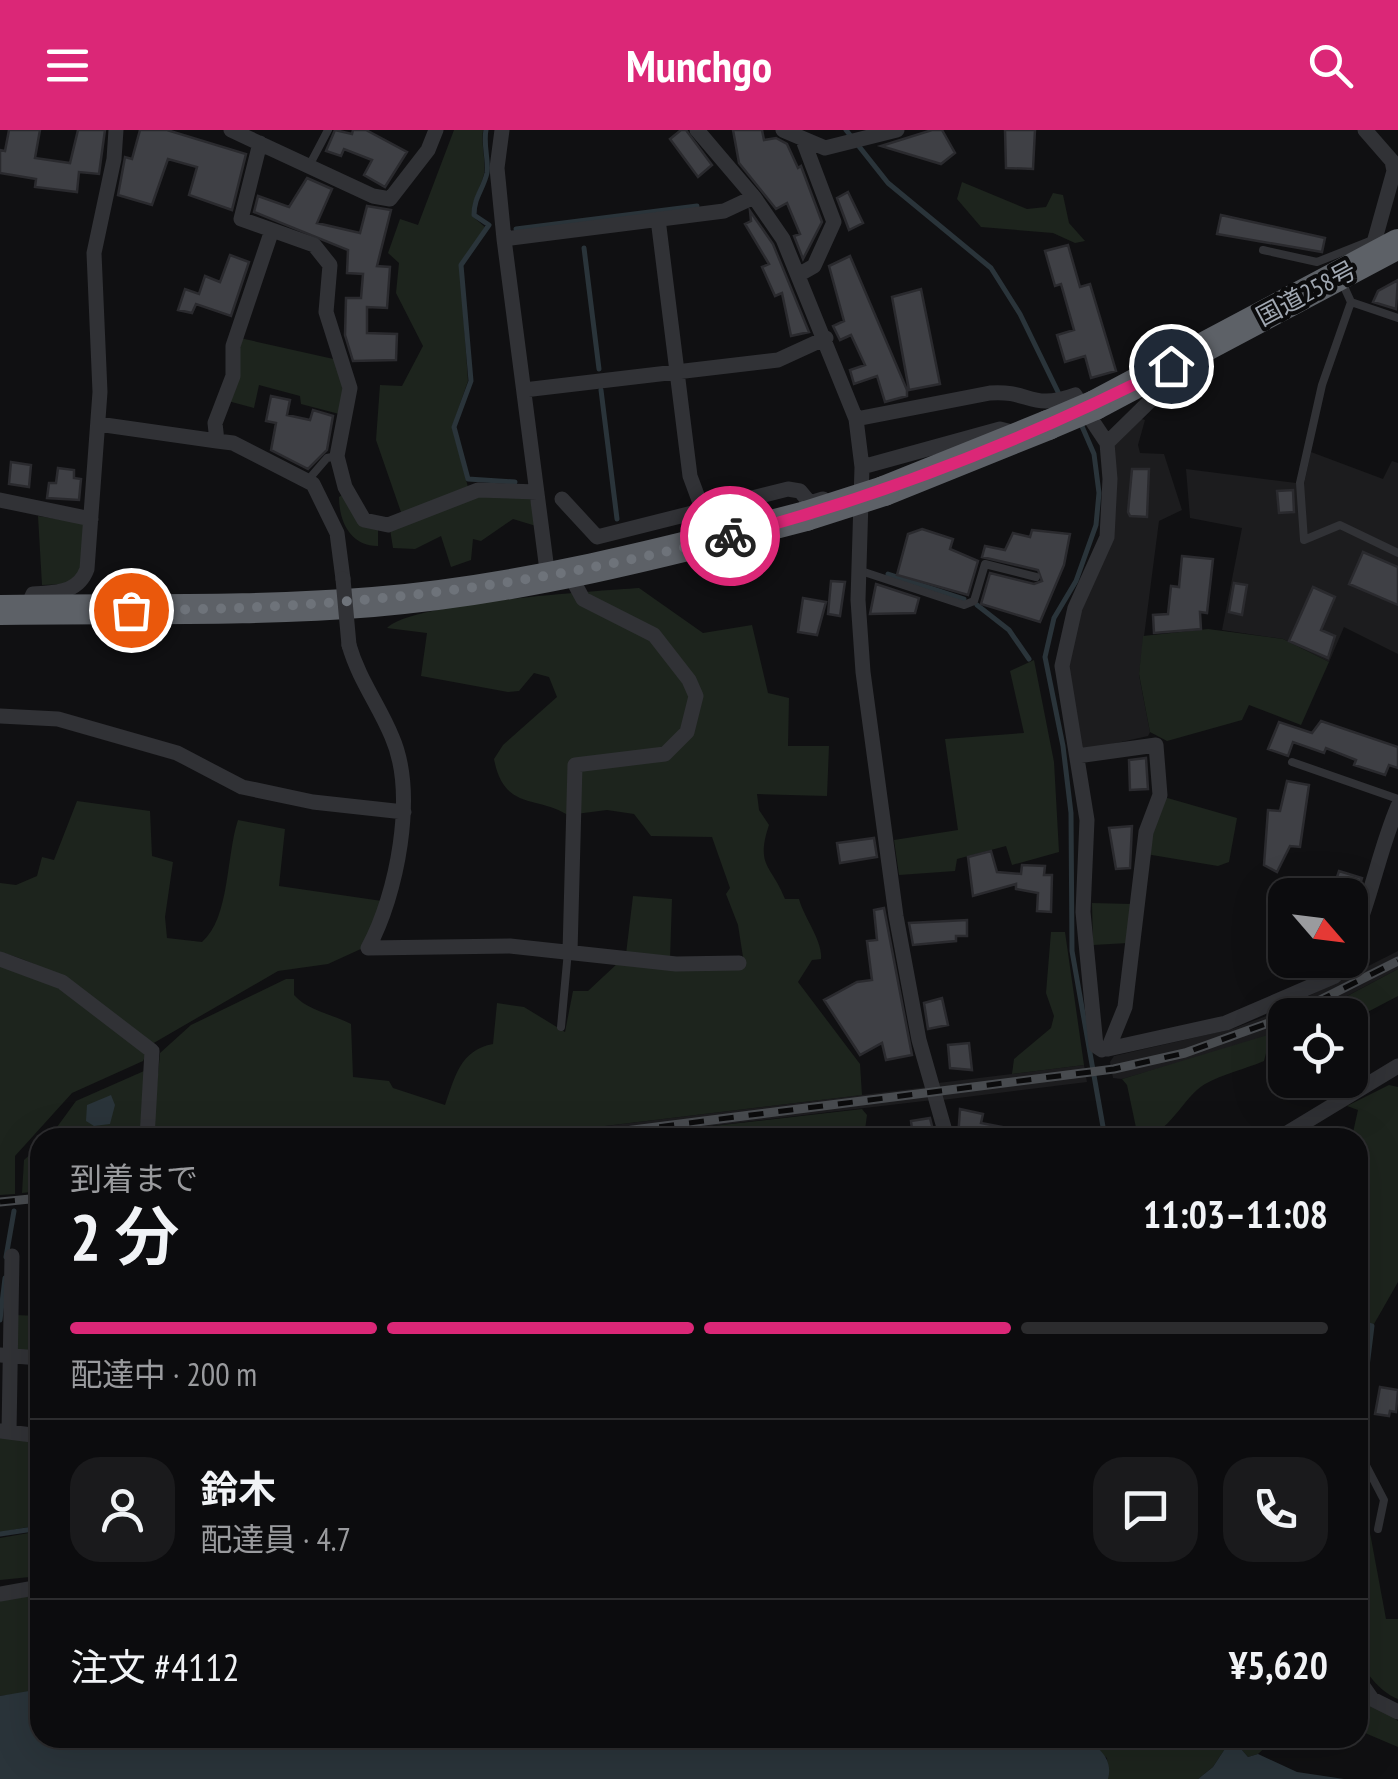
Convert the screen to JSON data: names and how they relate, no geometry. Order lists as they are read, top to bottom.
{
  "streets": {
    "highway": ["国道258号"]
  },
  "north": "bottom right",
  "page": {
    "header": "Munchgo",
    "heading": ["2 分", "到着まで", "11:03–11:08"],
    "panel": [
      "鈴木",
      "配達員 · 4.7",
      "注文 #4112",
      "¥5,620"
    ],
    "bar": "配達中 · 200 m"
  }
}
